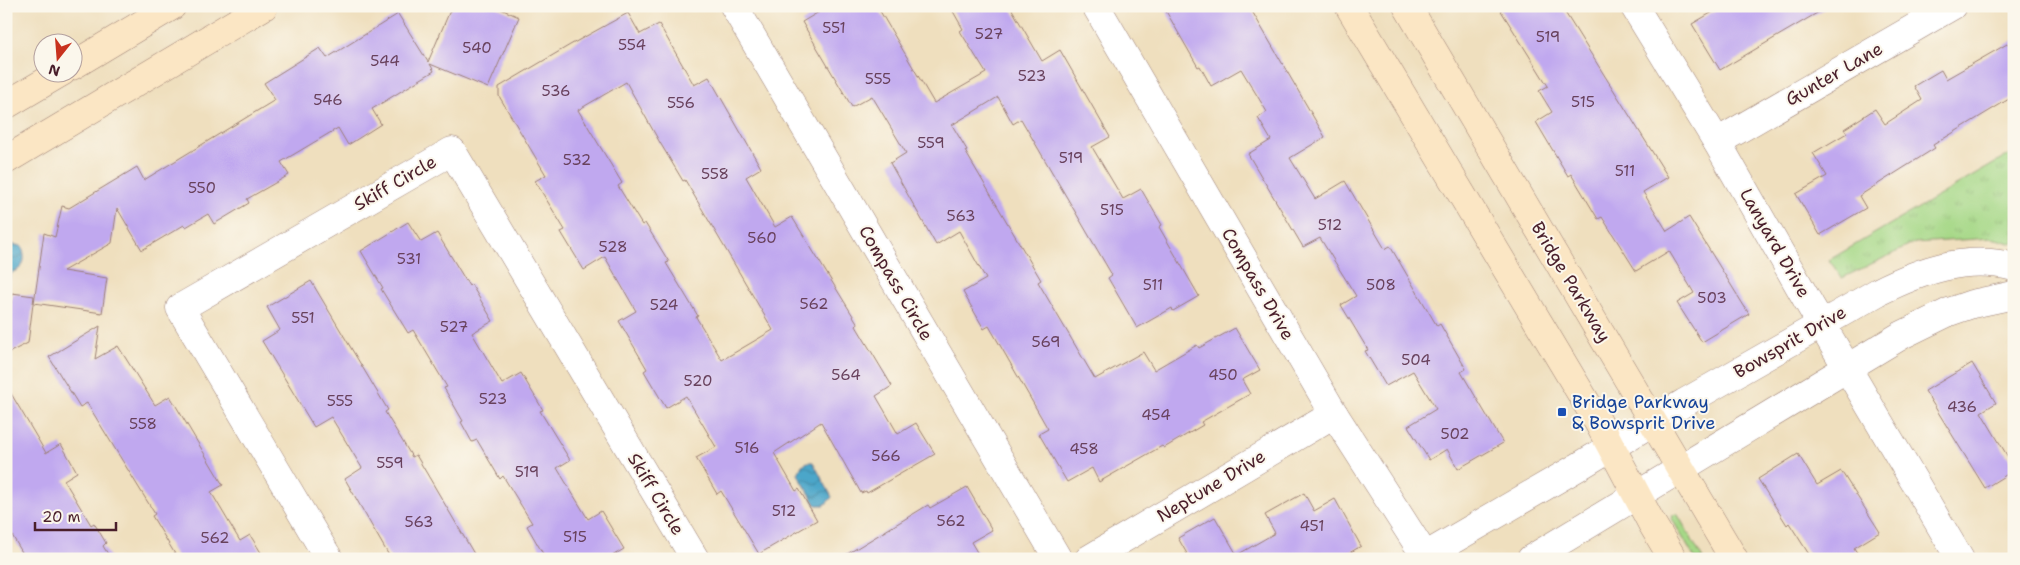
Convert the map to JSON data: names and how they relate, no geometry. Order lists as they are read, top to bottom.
{
  "streets": {
    "street": [
      "Gunter Lane",
      "Skiff Circle",
      "Lanyard Drive",
      "Bridge Parkway",
      "Compass Circle",
      "Compass Drive",
      "Bowsprit Drive",
      "Neptune Drive"
    ]
  },
  "crossings": [
    ["Gunter Lane", "Lanyard Drive"],
    ["Lanyard Drive", "Bowsprit Drive"],
    ["Bridge Parkway", "Bowsprit Drive"],
    ["Compass Drive", "Bowsprit Drive"],
    ["Compass Drive", "Neptune Drive"]
  ],
  "places": {
    "transit": ["Bridge Parkway & Bowsprit Drive"]
  },
  "house_numbers": [
    "551",
    "527",
    "519",
    "554",
    "540",
    "544",
    "523",
    "555",
    "536",
    "546",
    "515",
    "556",
    "559",
    "519",
    "532",
    "511",
    "558",
    "550",
    "515",
    "563",
    "512",
    "560",
    "528",
    "531",
    "511",
    "508",
    "503",
    "562",
    "524",
    "551",
    "527",
    "569",
    "504",
    "564",
    "450",
    "520",
    "523",
    "555",
    "436",
    "454",
    "558",
    "502",
    "516",
    "458",
    "566",
    "559",
    "519",
    "512",
    "562",
    "563",
    "451",
    "515",
    "562"
  ],
  "scale_bar": "20 m",
  "north": "bottom"
}
